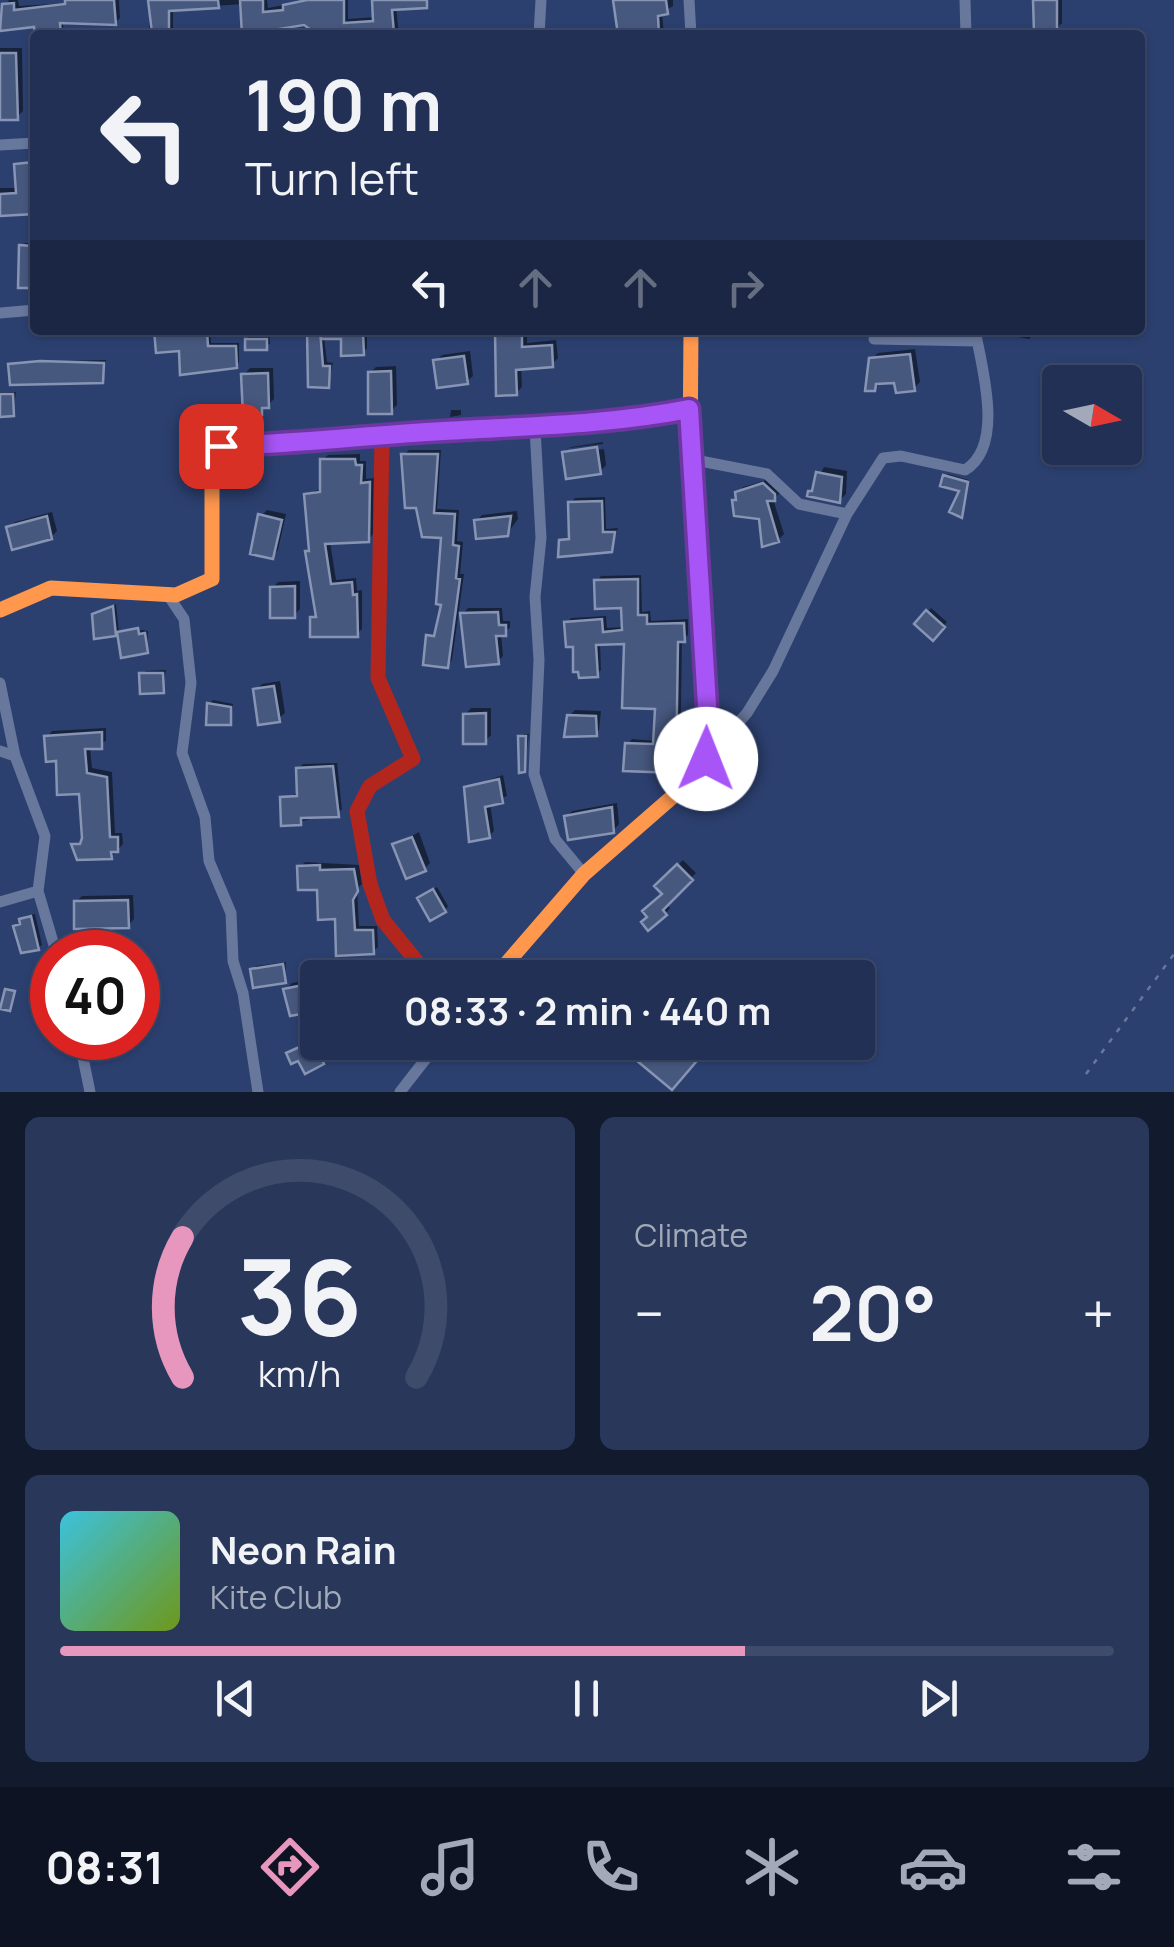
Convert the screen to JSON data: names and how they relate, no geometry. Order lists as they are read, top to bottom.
{
  "north": "right",
  "page": {
    "turn": ["190 m", "Turn left"],
    "limit": "40",
    "trip": "08:33 · 2 min · 440 m",
    "tile": "Climate",
    "heat": ["−", "20°", "+"],
    "song": ["Neon Rain", "Kite Club"],
    "tabs": "08:31",
    "gauge": ["36", "km/h"]
  }
}
